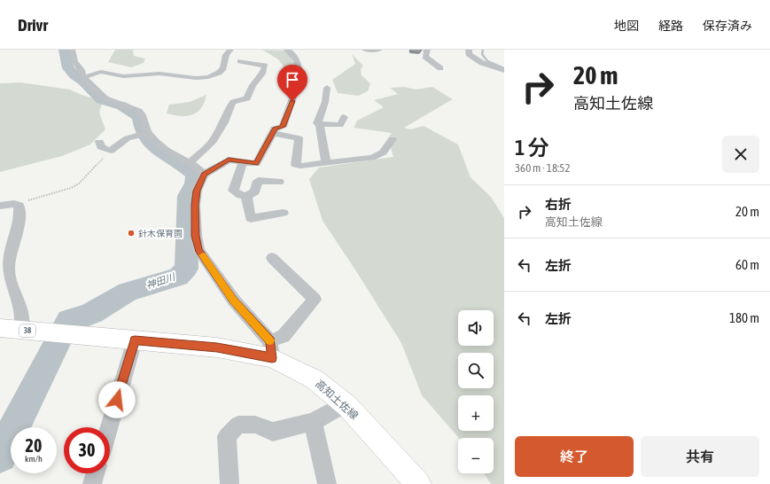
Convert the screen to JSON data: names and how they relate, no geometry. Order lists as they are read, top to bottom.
{
  "streets": {
    "main road": ["38", "高知土佐線"]
  },
  "water": ["神田川"],
  "places": ["針木保育園"],
  "page": {
    "header": "Drivr",
    "nav": ["地図", "経路", "保存済み"],
    "turn": ["20 m", "高知土佐線"],
    "heading": ["1 分", "360 m · 18:52"],
    "list": [
      {
        "name": "右折",
        "note": "高知土佐線",
        "value": "20 m"
      },
      {
        "name": "左折",
        "value": "60 m"
      },
      {
        "name": "左折",
        "value": "180 m"
      }
    ],
    "map_buttons": ["+", "−"],
    "speed": "20 km/h",
    "limit": "30",
    "buttons": ["終了", "共有"]
  }
}
